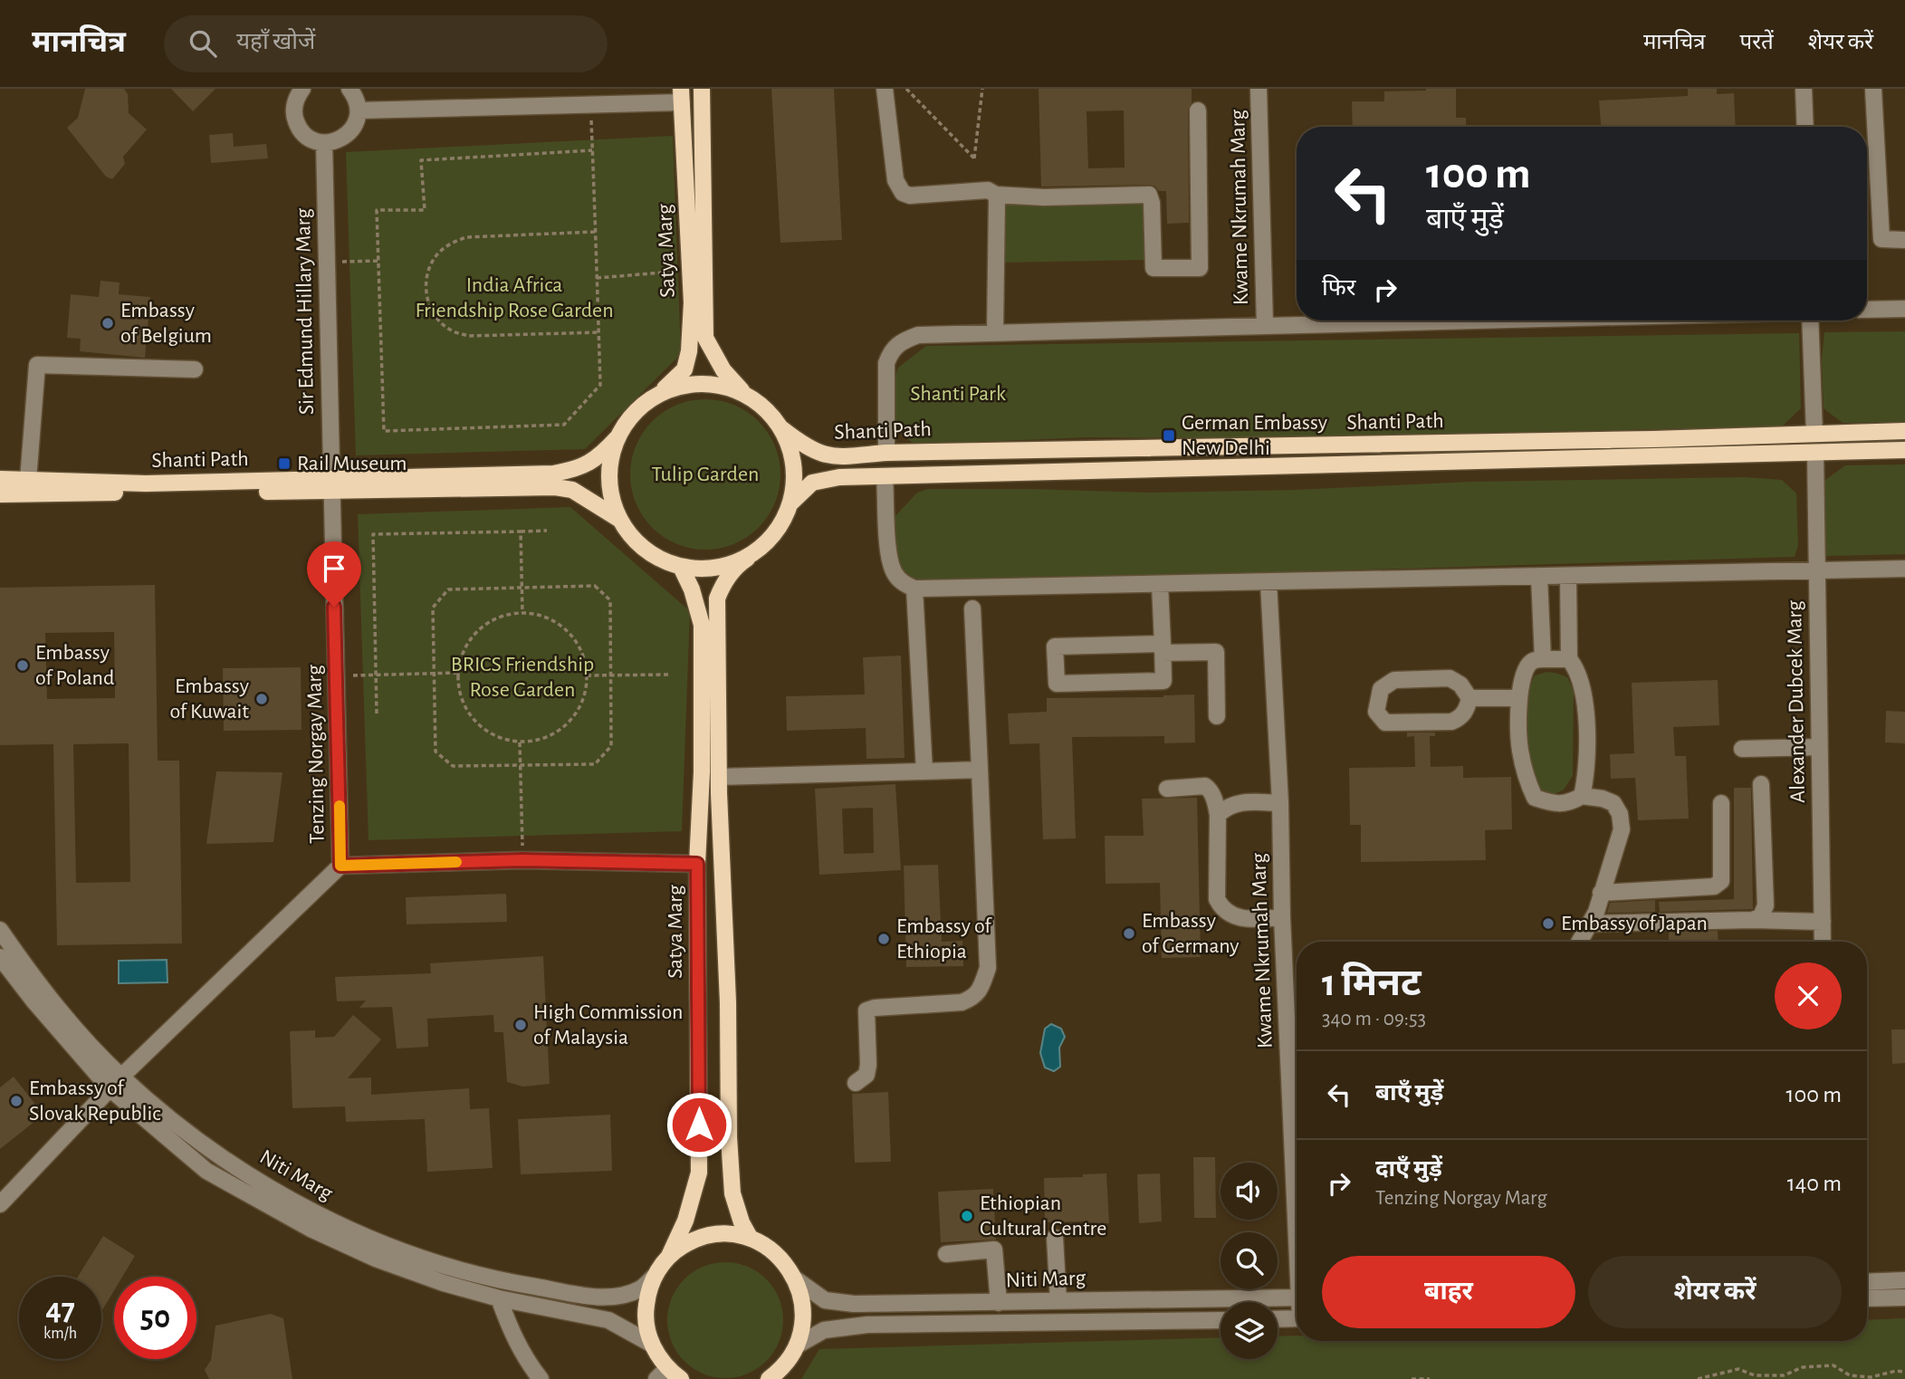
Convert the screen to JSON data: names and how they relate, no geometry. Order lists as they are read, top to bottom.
{
  "streets": {
    "main road": ["Satya Marg", "Shanti Path"],
    "street": [
      "Kwame Nkrumah Marg",
      "Sir Edmund Hillary Marg",
      "Alexander Dubcek Marg",
      "Tenzing Norgay Marg",
      "Niti Marg"
    ]
  },
  "crossings": [
    ["Satya Marg", "Shanti Path"],
    ["Sir Edmund Hillary Marg", "Shanti Path"],
    ["Sir Edmund Hillary Marg", "Tenzing Norgay Marg"],
    ["Shanti Path", "Alexander Dubcek Marg"],
    ["Shanti Path", "Tenzing Norgay Marg"]
  ],
  "parks": [
    "India Africa Friendship Rose Garden",
    "Shanti Park",
    "Tulip Garden",
    "BRICS Friendship Rose Garden"
  ],
  "places": {
    "other": [
      "Embassy of Belgium",
      "Embassy of Poland",
      "Embassy of Kuwait",
      "Embassy of Japan",
      "Embassy of Germany",
      "Embassy of Ethiopia",
      "High Commission of Malaysia",
      "Embassy of Slovak Republic",
      "Ethiopian Cultural Centre"
    ],
    "transit": ["German Embassy New Delhi", "Rail Museum"]
  },
  "page": {
    "header": "मानचित्र",
    "search": "यहाँ खोजें",
    "nav": ["मानचित्र", "परतें", "शेयर करें"],
    "turn": ["100 m", "बाएँ मुड़ें"],
    "then": "फिर",
    "heading": ["1 मिनट", "340 m · 09:53"],
    "list": [
      {
        "name": "बाएँ मुड़ें",
        "value": "100 m"
      },
      {
        "name": "दाएँ मुड़ें",
        "note": "Tenzing Norgay Marg",
        "value": "140 m"
      }
    ],
    "buttons": ["बाहर", "शेयर करें"],
    "speed": "47 km/h",
    "limit": "50"
  }
}
